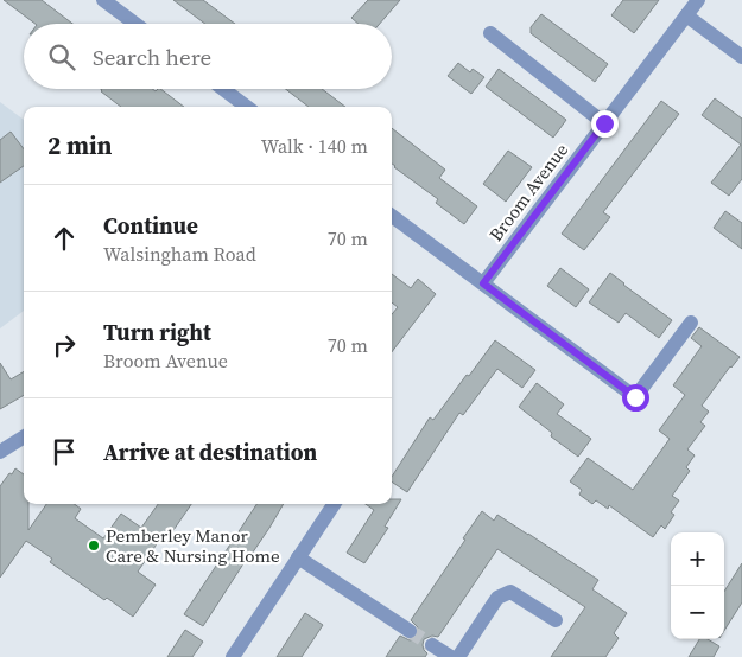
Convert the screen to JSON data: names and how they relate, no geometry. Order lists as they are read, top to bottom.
{
  "streets": {
    "street": ["Broom Avenue"]
  },
  "places": ["Pemberley Manor Care & Nursing Home"],
  "page": {
    "search": "Search here",
    "heading": ["2 min", "Walk · 140 m"],
    "list": [
      ["Continue", "Walsingham Road", "70 m"],
      ["Turn right", "Broom Avenue", "70 m"],
      "Arrive at destination"
    ],
    "map_buttons": ["+", "−"]
  }
}
